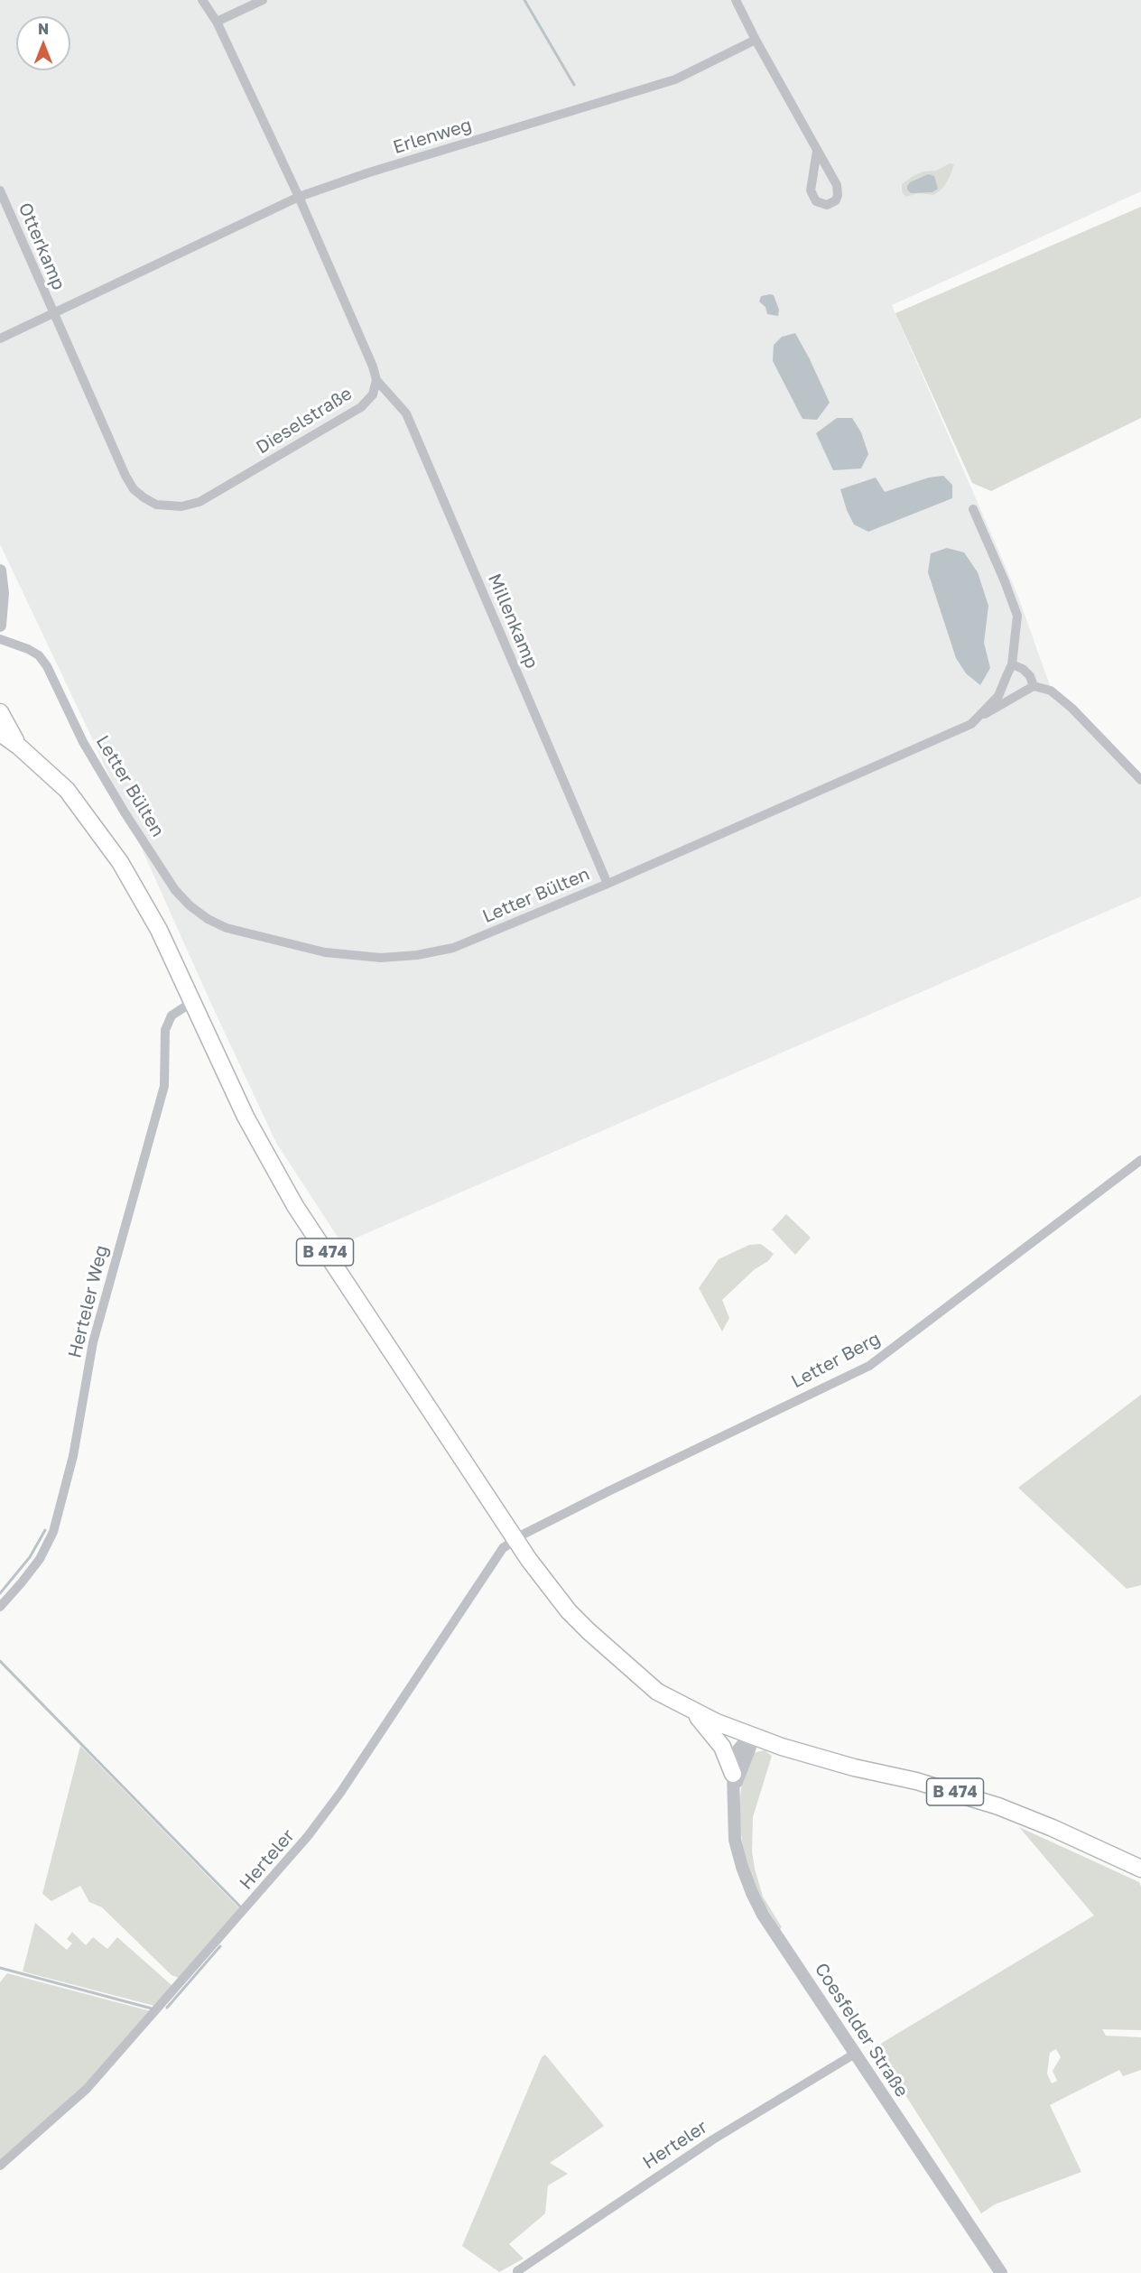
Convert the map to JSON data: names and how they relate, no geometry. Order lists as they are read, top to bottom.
{
  "streets": {
    "main road": ["B 474"],
    "street": [
      "Erlenweg",
      "Otterkamp",
      "Dieselstraße",
      "Millenkamp",
      "Letter Bülten",
      "Herteler Weg",
      "Letter Berg",
      "Herteler",
      "Coesfelder Straße"
    ]
  },
  "crossings": [
    ["Otterkamp", "Dieselstraße"],
    ["Dieselstraße", "Millenkamp"],
    ["Millenkamp", "Letter Bülten"],
    ["B 474", "Herteler Weg"],
    ["B 474", "Letter Berg"],
    ["B 474", "Herteler"],
    ["B 474", "Coesfelder Straße"],
    ["Letter Berg", "Herteler"],
    ["Herteler", "Coesfelder Straße"]
  ],
  "north": "top"
}
